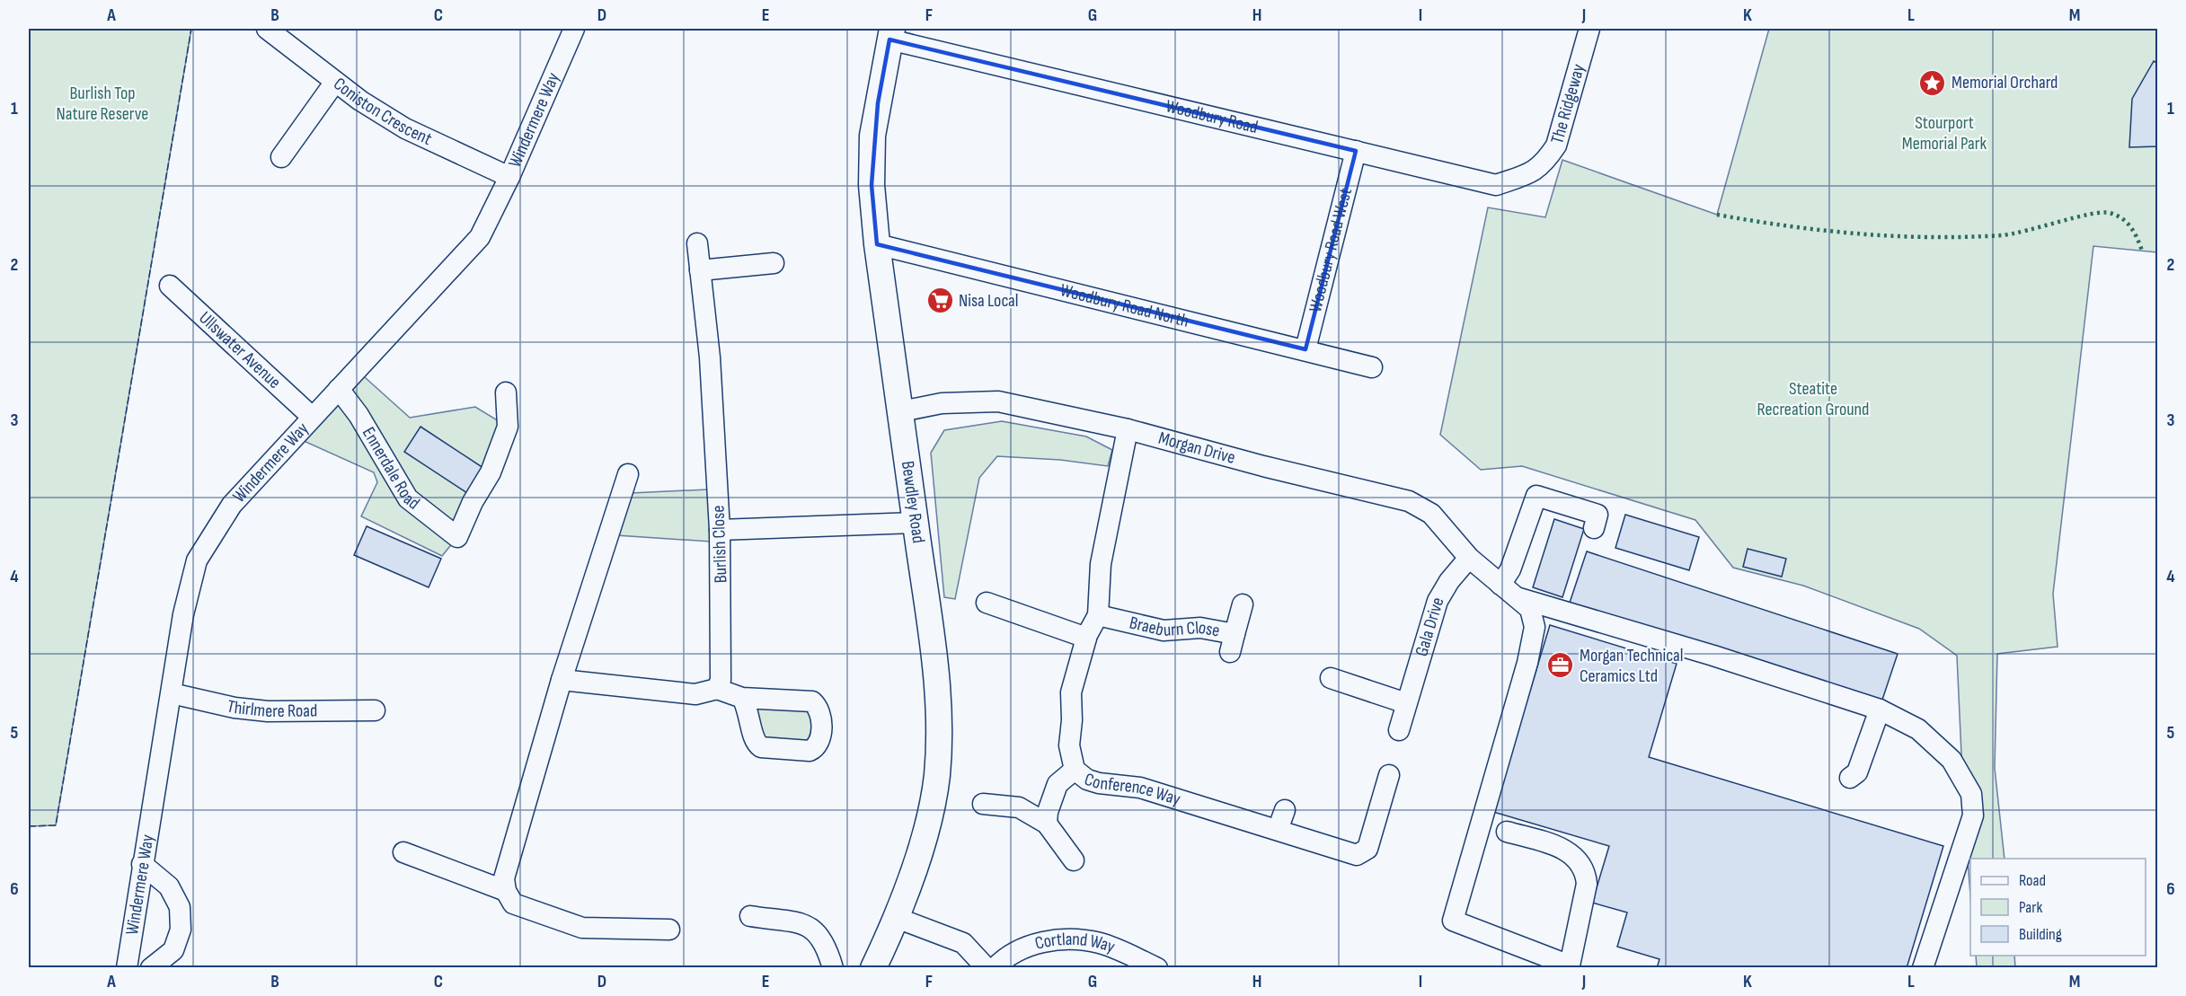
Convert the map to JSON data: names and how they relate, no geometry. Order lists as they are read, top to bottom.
{
  "streets": {
    "main road": ["Bewdley Road"],
    "street": [
      "The Ridgeway",
      "Coniston Crescent",
      "Woodbury Road",
      "Windermere Way",
      "Woodbury Road West",
      "Woodbury Road North",
      "Ullswater Avenue",
      "Morgan Drive",
      "Ennerdale Road",
      "Burlish Close",
      "Braeburn Close",
      "Gala Drive",
      "Thirlmere Road",
      "Conference Way",
      "Cortland Way"
    ]
  },
  "crossings": [
    ["The Ridgeway", "Woodbury Road"],
    ["Coniston Crescent", "Windermere Way"],
    ["Woodbury Road", "Woodbury Road West"],
    ["Woodbury Road", "Bewdley Road"],
    ["Windermere Way", "Ullswater Avenue"],
    ["Windermere Way", "Ennerdale Road"],
    ["Windermere Way", "Thirlmere Road"],
    ["Woodbury Road West", "Woodbury Road North"],
    ["Woodbury Road North", "Bewdley Road"],
    ["Morgan Drive", "Bewdley Road"],
    ["Morgan Drive", "Gala Drive"],
    ["Morgan Drive", "Conference Way"],
    ["Braeburn Close", "Conference Way"]
  ],
  "parks": ["Burlish Top Nature Reserve", "Stourport Memorial Park", "Steatite Recreation Ground"],
  "places": {
    "place": ["Memorial Orchard"],
    "supermarket": ["Nisa Local"],
    "office": ["Morgan Technical Ceramics Ltd"]
  },
  "legend": ["Road", "Park", "Building"],
  "grid": {
    "columns": [
      "A",
      "B",
      "C",
      "D",
      "E",
      "F",
      "G",
      "H",
      "I",
      "J",
      "K",
      "L",
      "M"
    ],
    "rows": [
      "1",
      "2",
      "3",
      "4",
      "5",
      "6"
    ]
  }
}
